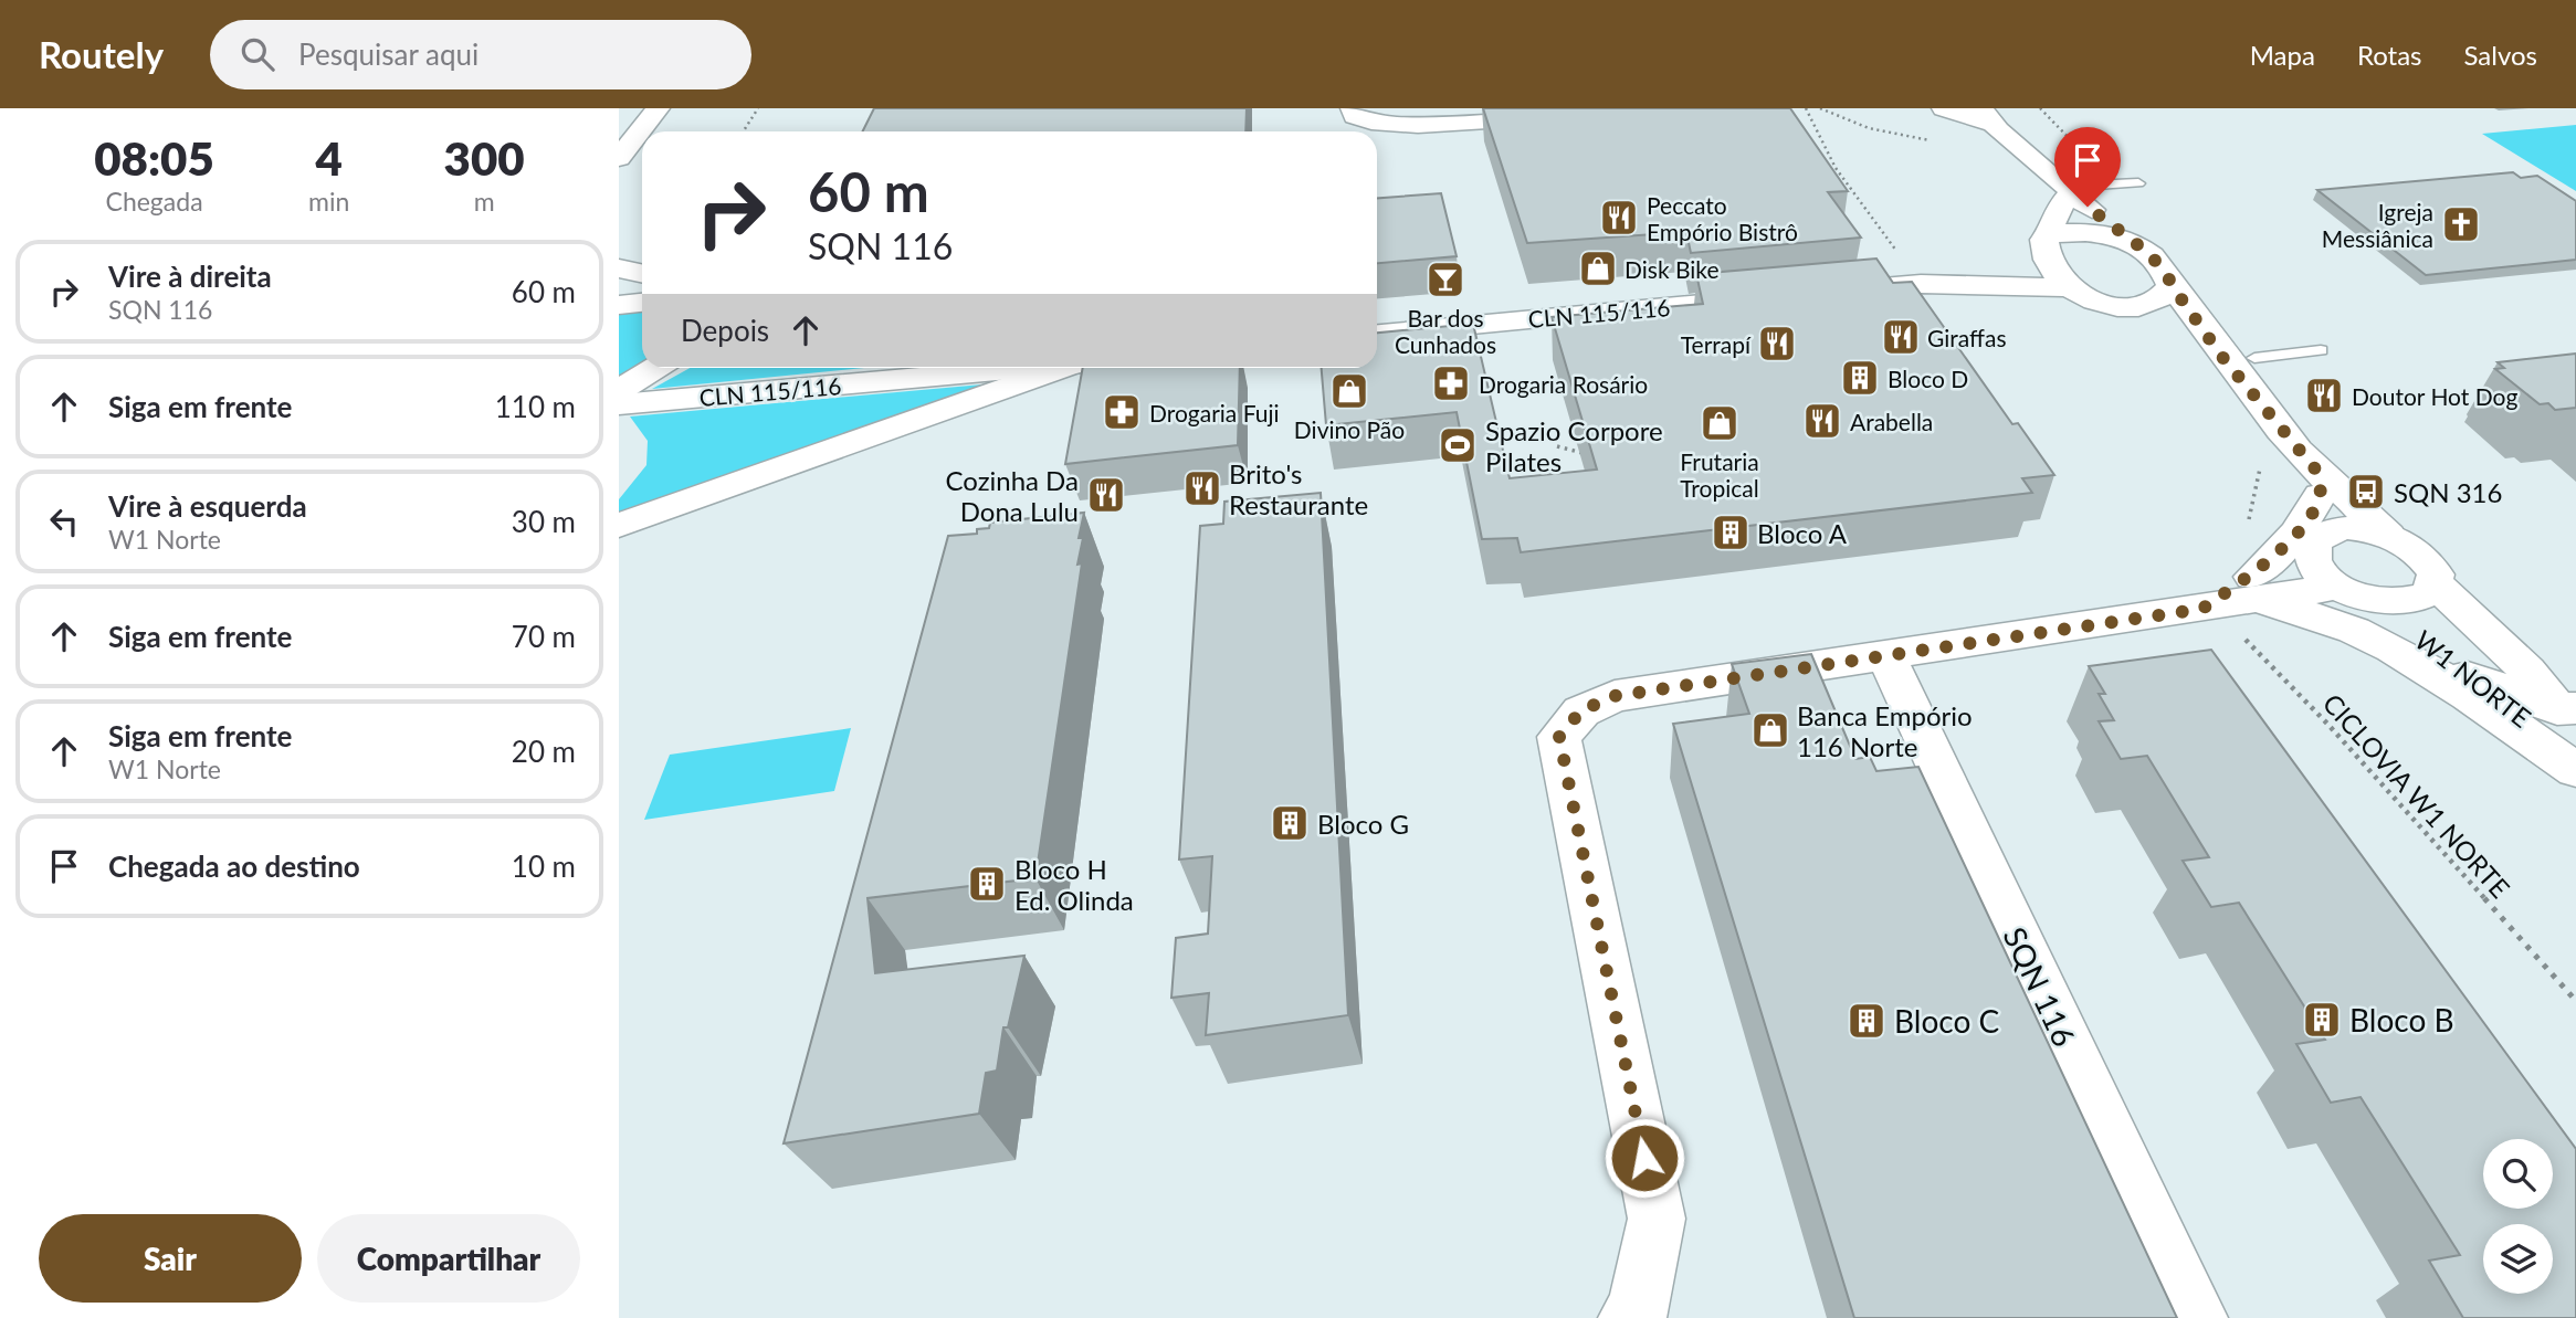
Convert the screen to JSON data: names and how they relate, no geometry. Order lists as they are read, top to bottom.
{
  "streets": {
    "street": ["CLN 115/116", "W1 NORTE", "SQN 116"],
    "path": ["CICLOVIA W1 NORTE"]
  },
  "places": {
    "restaurant": [
      "Peccato Empório Bistrô",
      "Giraffas",
      "Terrapí",
      "Doutor Hot Dog",
      "Arabella",
      "Brito's Restaurante",
      "Cozinha Da Dona Lulu"
    ],
    "church": ["Igreja Messiânica"],
    "shop": [
      "Disk Bike",
      "Divino Pão",
      "Frutaria Tropical",
      "Banca Empório 116 Norte"
    ],
    "bar": ["Bar dos Cunhados"],
    "building": [
      "Bloco D",
      "Bloco A",
      "Bloco G",
      "Bloco H Ed. Olinda",
      "Bloco B",
      "Bloco C"
    ],
    "pharmacy": ["Drogaria Rosário", "Drogaria Fuji"],
    "sports": ["Spazio Corpore Pilates"],
    "bus stop": ["SQN 316"]
  },
  "page": {
    "header": "Routely",
    "search": "Pesquisar aqui",
    "nav": ["Mapa", "Rotas", "Salvos"],
    "eta": [
      "08:05",
      "Chegada",
      "4",
      "min",
      "300",
      "m"
    ],
    "turn": ["60 m", "SQN 116"],
    "list": [
      {
        "name": "Vire à direita",
        "note": "SQN 116",
        "value": "60 m"
      },
      {
        "name": "Siga em frente",
        "value": "110 m"
      },
      {
        "name": "Vire à esquerda",
        "note": "W1 Norte",
        "value": "30 m"
      },
      {
        "name": "Siga em frente",
        "value": "70 m"
      },
      {
        "name": "Siga em frente",
        "note": "W1 Norte",
        "value": "20 m"
      },
      {
        "name": "Chegada ao destino",
        "value": "10 m"
      }
    ],
    "then": "Depois",
    "buttons": ["Sair", "Compartilhar"]
  }
}
